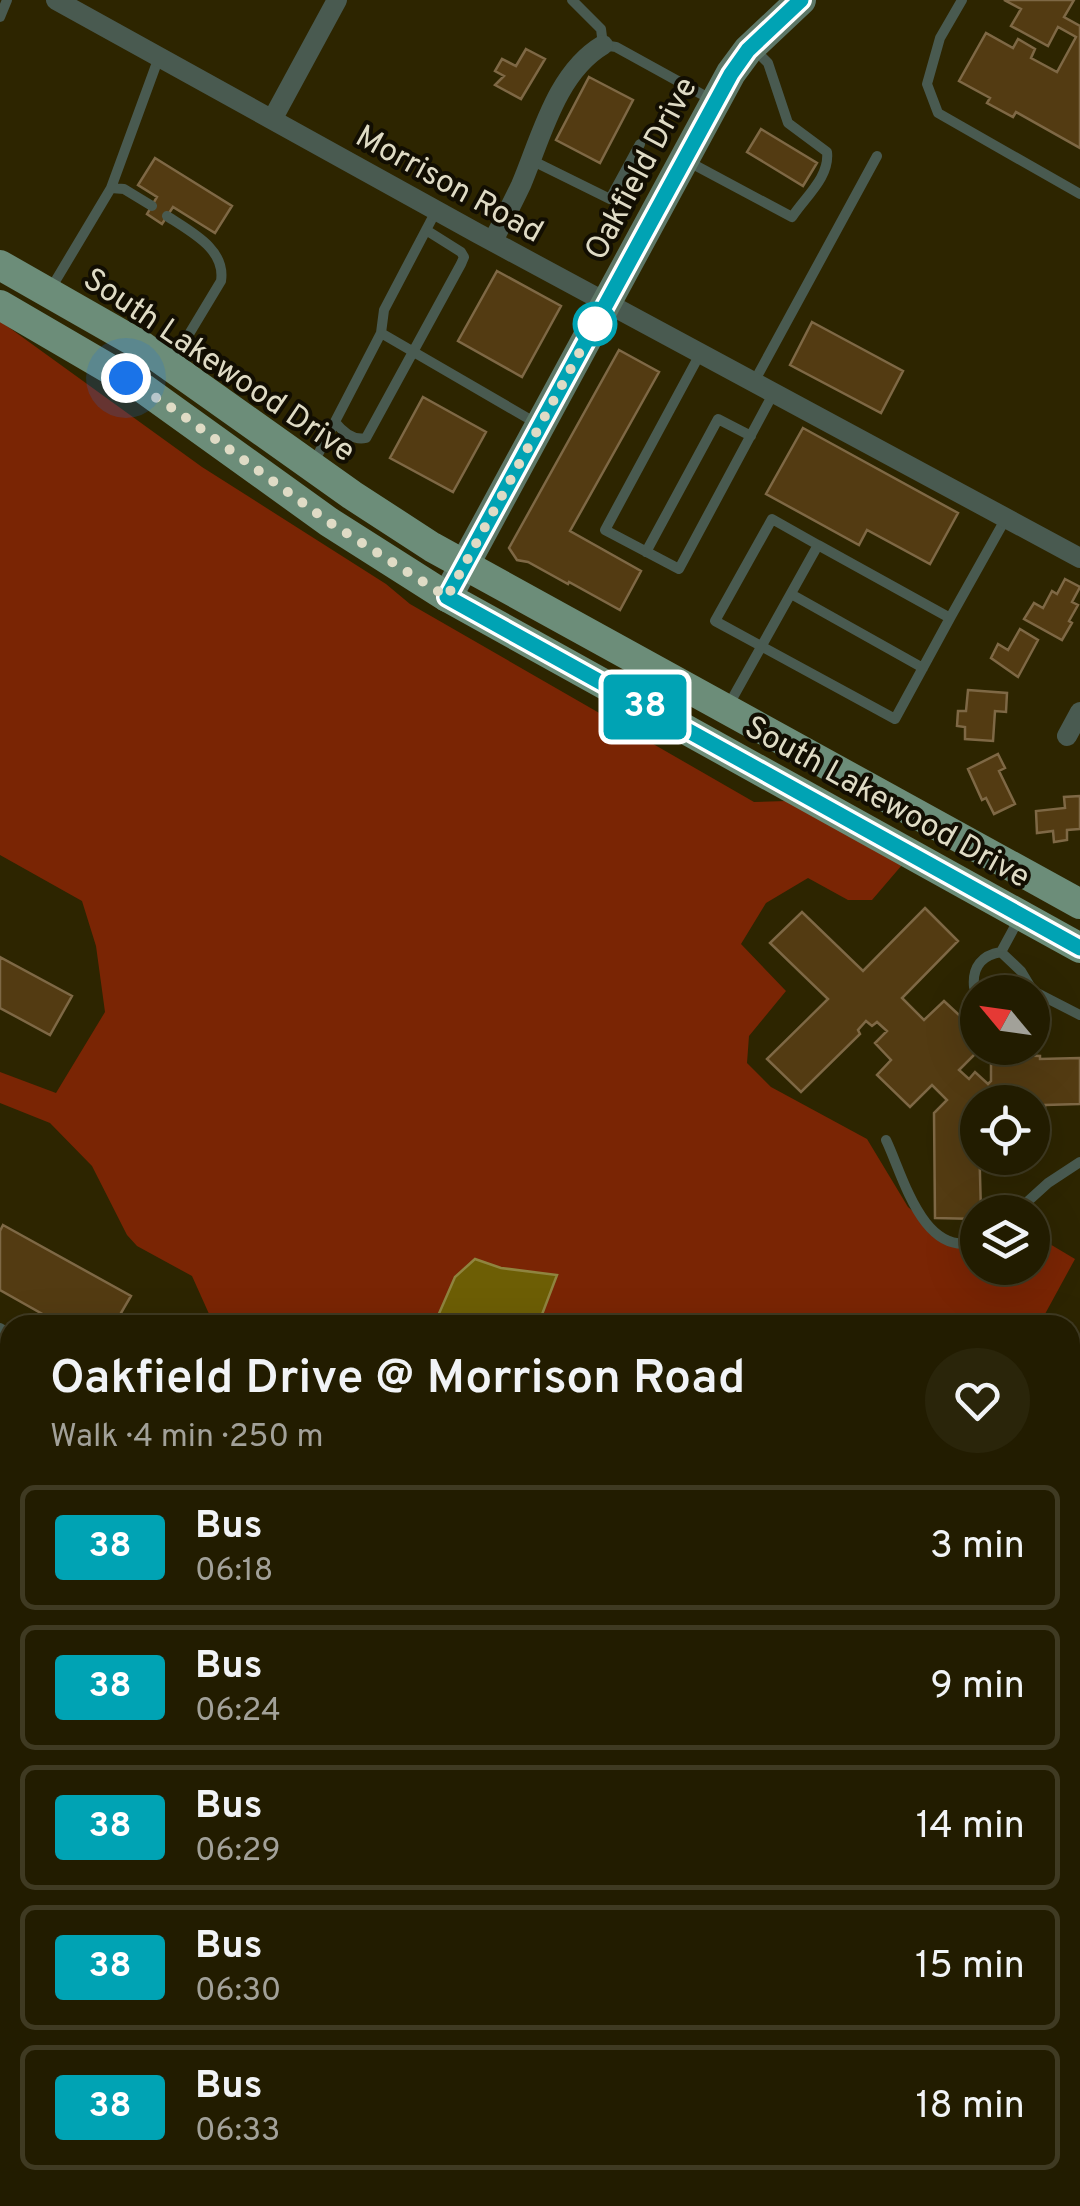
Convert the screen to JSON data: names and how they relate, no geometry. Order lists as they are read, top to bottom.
{
  "streets": {
    "main road": ["South Lakewood Drive"],
    "street": ["Oakfield Drive", "Morrison Road"]
  },
  "crossings": [
    ["Oakfield Drive", "Morrison Road"],
    ["Oakfield Drive", "South Lakewood Drive"]
  ],
  "lines": ["bus line 38"],
  "north": "top left",
  "page": {
    "on_map": "38",
    "heading": ["Oakfield Drive @ Morrison Road", "Walk · 4 min · 250 m"],
    "list": [
      {
        "mark": "38",
        "name": "Bus",
        "note": "06:18",
        "value": "3 min"
      },
      {
        "mark": "38",
        "name": "Bus",
        "note": "06:24",
        "value": "9 min"
      },
      {
        "mark": "38",
        "name": "Bus",
        "note": "06:29",
        "value": "14 min"
      },
      {
        "mark": "38",
        "name": "Bus",
        "note": "06:30",
        "value": "15 min"
      },
      {
        "mark": "38",
        "name": "Bus",
        "note": "06:33",
        "value": "18 min"
      }
    ]
  }
}
